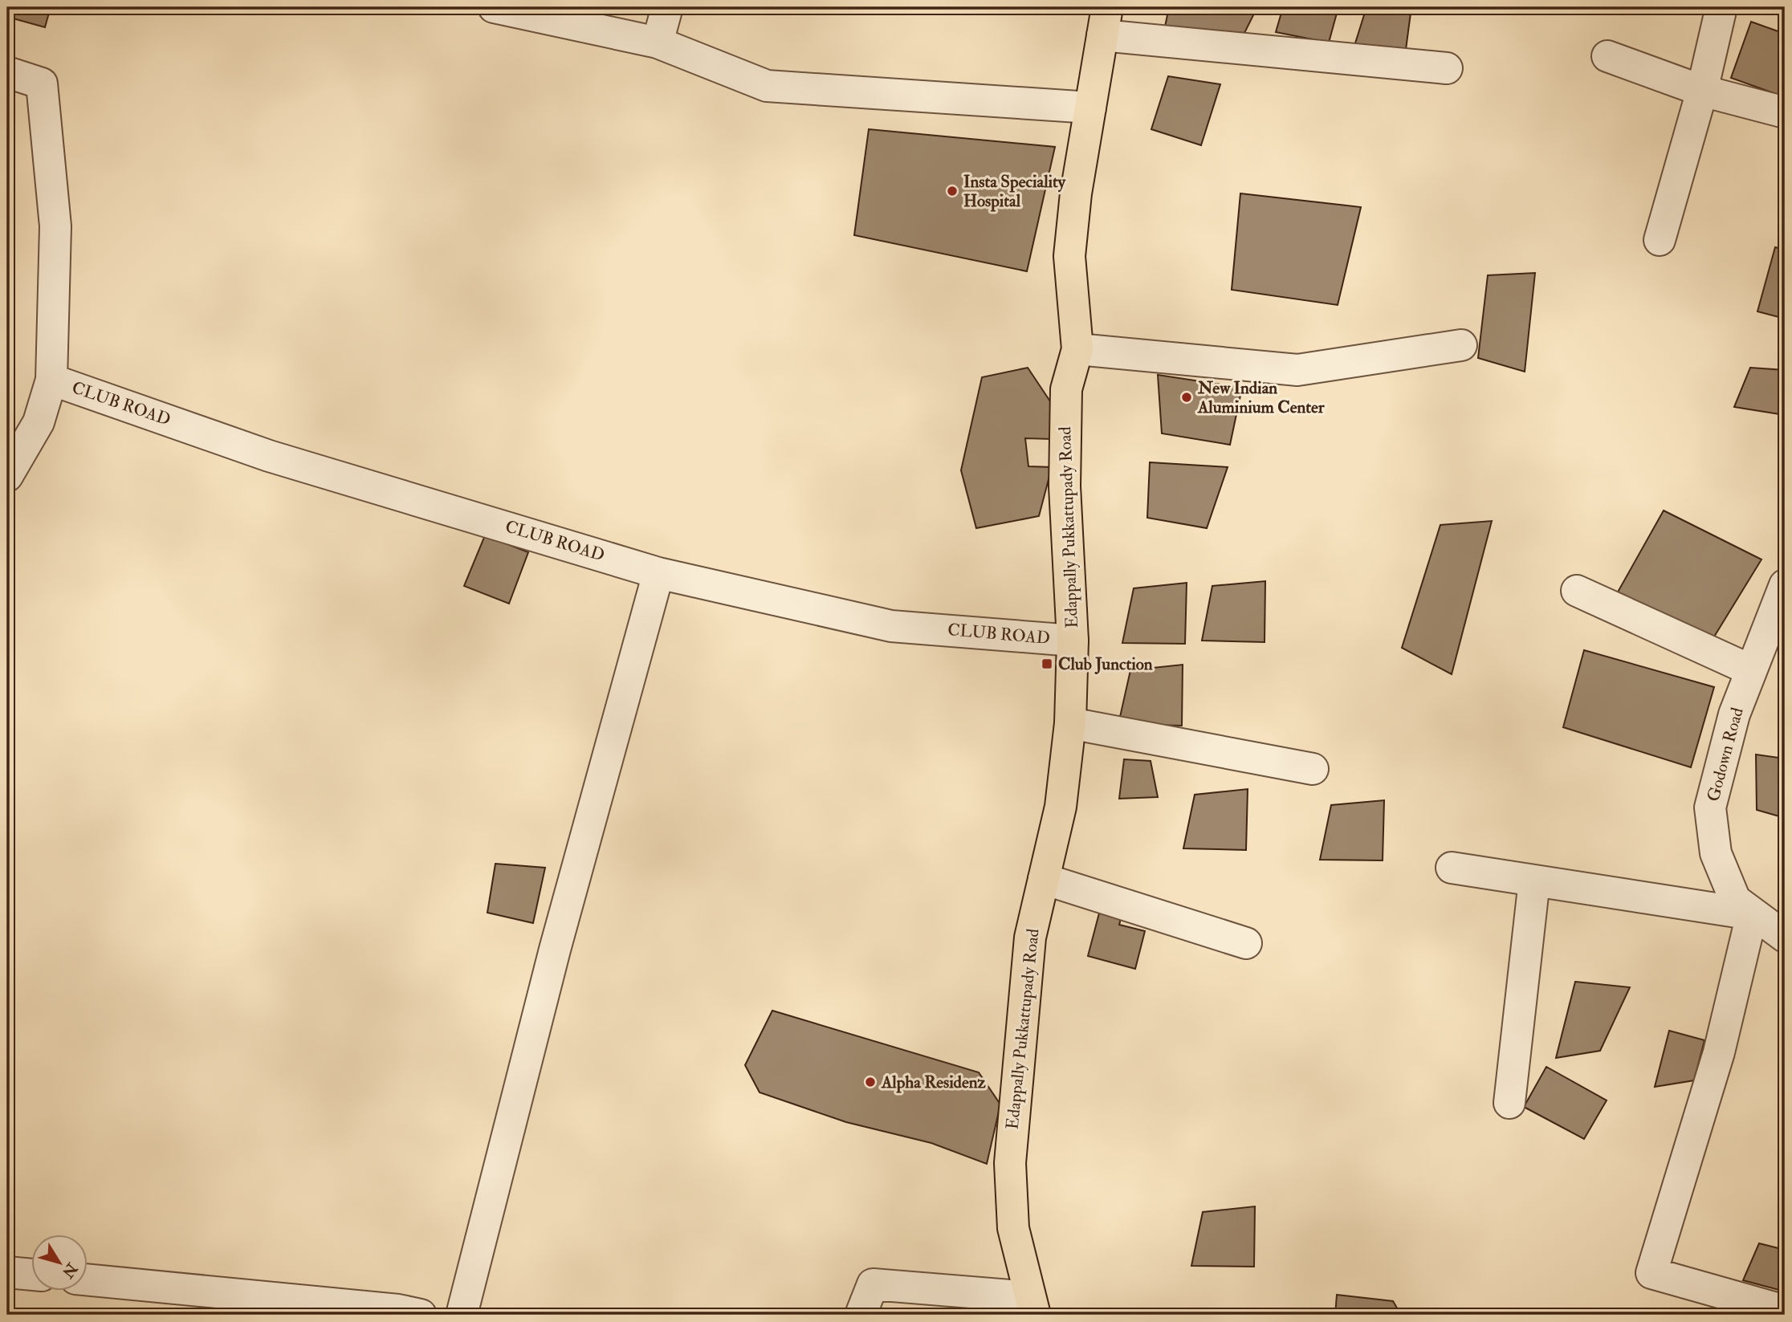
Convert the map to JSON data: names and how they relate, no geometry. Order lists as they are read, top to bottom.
{
  "streets": {
    "main road": ["Edappally Pukkattupady Road"],
    "street": ["CLUB ROAD", "Godown Road"]
  },
  "crossings": [
    ["CLUB ROAD", "Edappally Pukkattupady Road"]
  ],
  "places": {
    "other": ["Insta Speciality Hospital", "New Indian Aluminium Center", "Alpha Residenz"],
    "transit": ["Club Junction"]
  },
  "north": "bottom right"
}
